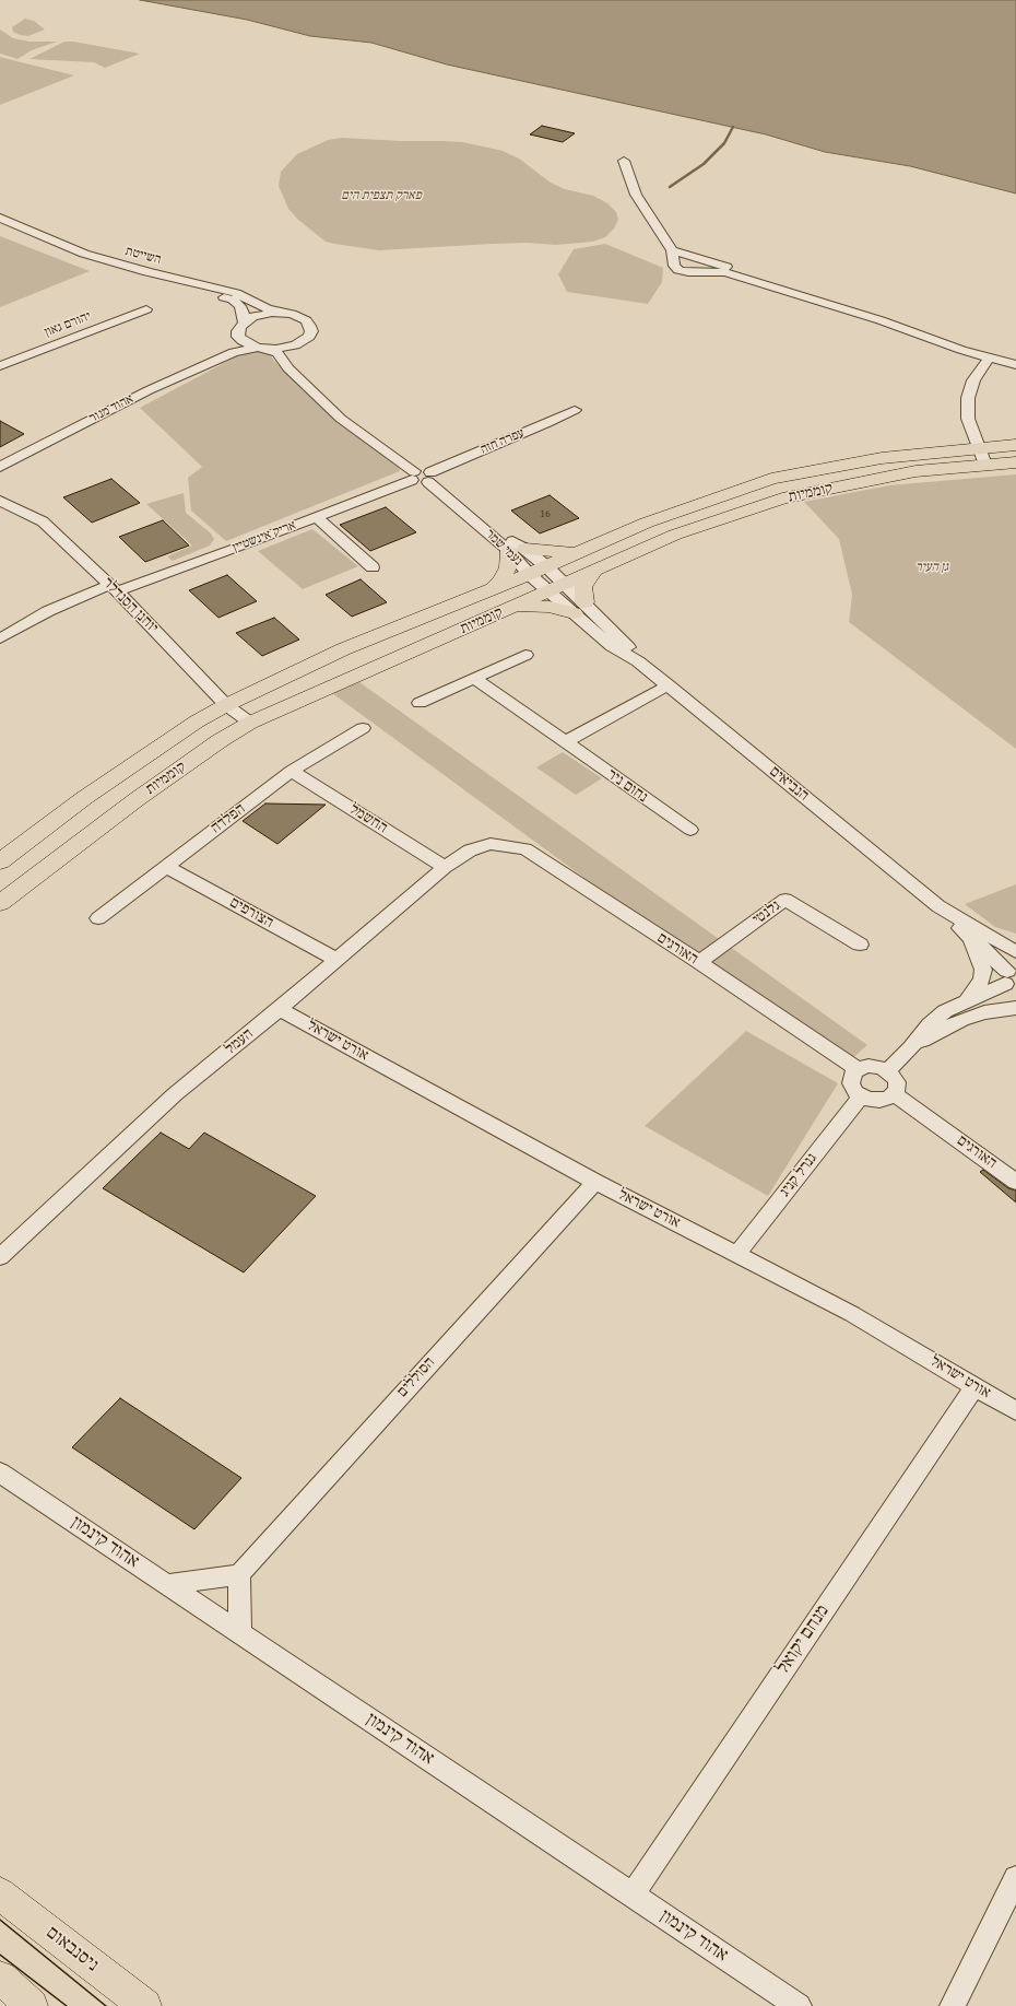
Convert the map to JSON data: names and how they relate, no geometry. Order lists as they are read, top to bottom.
{
  "streets": {
    "main road": ["קוממיות", "ניסנבאום"],
    "street": [
      "השייטת",
      "יהורם גאון",
      "אהוד מנור",
      "עפרה חזה",
      "אריק אינשטיין",
      "נעמי שמר",
      "יוחנן הסנדלר",
      "הנביאים",
      "נחום ניר",
      "הפלדה",
      "החשמל",
      "הצורפים",
      "גלנטי",
      "האורגים",
      "אורט ישראל",
      "העמל",
      "גנרל קניג",
      "הסוללים",
      "אהוד קינמון",
      "מנחם יקואל"
    ]
  },
  "crossings": [
    ["השייטת", "אהוד מנור"],
    ["עפרה חזה", "נעמי שמר"],
    ["קוממיות", "נעמי שמר"],
    ["קוממיות", "יוחנן הסנדלר"],
    ["קוממיות", "הנביאים"],
    ["אריק אינשטיין", "יוחנן הסנדלר"],
    ["נעמי שמר", "הנביאים"],
    ["הפלדה", "החשמל"],
    ["הפלדה", "הצורפים"],
    ["החשמל", "העמל"],
    ["הצורפים", "העמל"],
    ["גלנטי", "האורגים"],
    ["האורגים", "העמל"],
    ["האורגים", "גנרל קניג"],
    ["אורט ישראל", "העמל"],
    ["אורט ישראל", "גנרל קניג"],
    ["אורט ישראל", "הסוללים"],
    ["אורט ישראל", "מנחם יקואל"],
    ["אהוד קינמון", "מנחם יקואל"]
  ],
  "parks": ["פארק תצפית הים", "גן העיר"],
  "house_numbers": ["16"]
}
